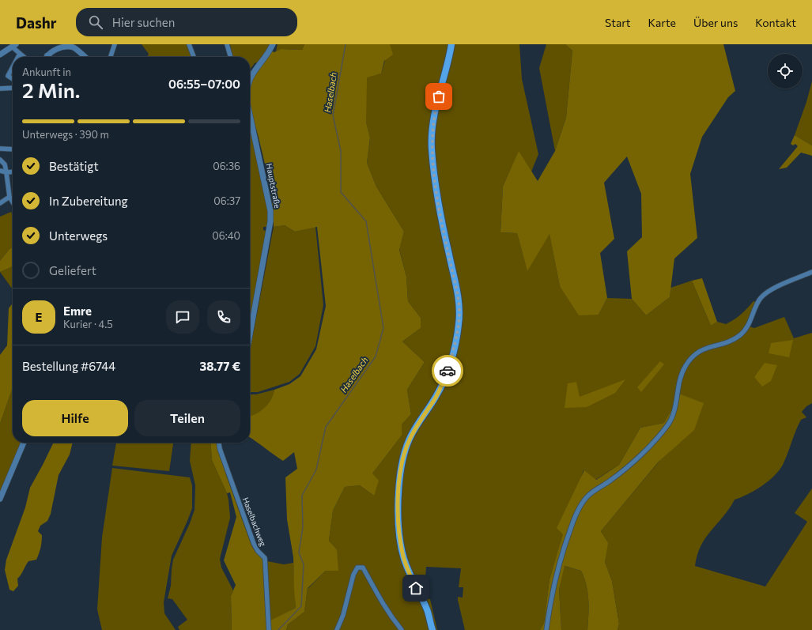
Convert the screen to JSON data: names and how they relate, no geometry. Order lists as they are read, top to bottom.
{
  "streets": {
    "street": ["Hauptstraße", "Haselbachweg"]
  },
  "water": ["Haselbach"],
  "page": {
    "header": "Dashr",
    "search": "Hier suchen",
    "nav": [
      "Start",
      "Karte",
      "Über uns",
      "Kontakt"
    ],
    "heading": ["2 Min.", "Ankunft in", "06:55–07:00"],
    "panel": [
      "Emre",
      "Kurier · 4.5",
      "Bestellung #6744",
      "38.77 €"
    ],
    "bar": "Unterwegs · 390 m",
    "list": [
      ["Bestätigt", "06:36"],
      ["In Zubereitung", "06:37"],
      ["Unterwegs", "06:40"],
      "Geliefert"
    ],
    "round": "E",
    "buttons": ["Hilfe", "Teilen"]
  }
}
